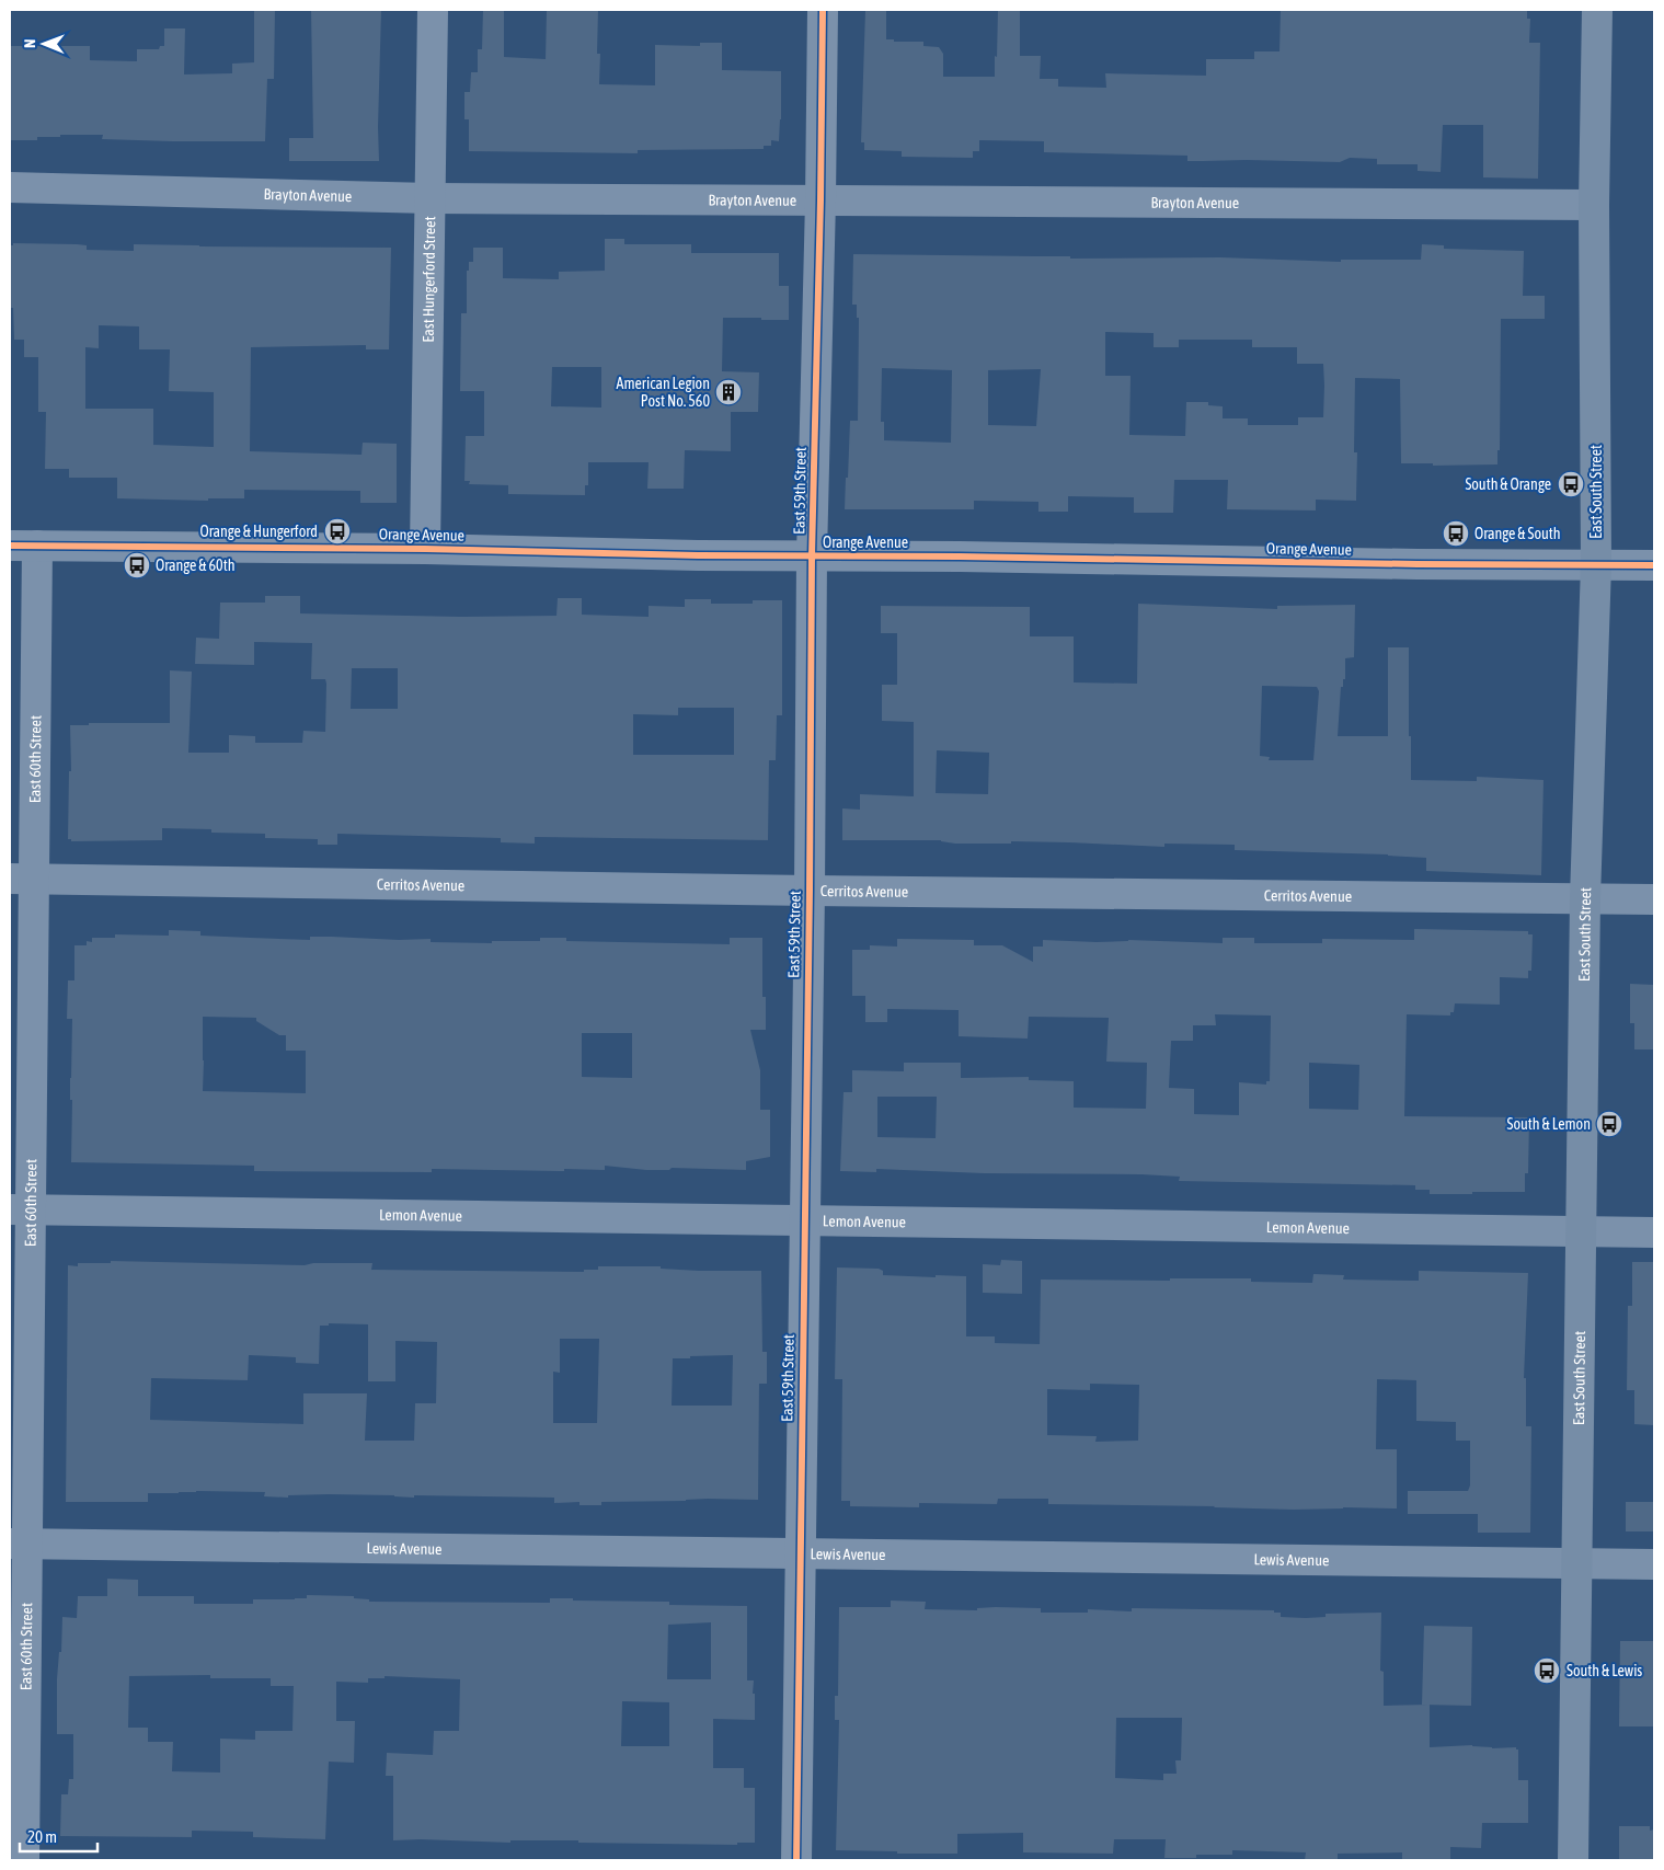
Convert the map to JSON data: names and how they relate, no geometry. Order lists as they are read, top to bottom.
{
  "streets": {
    "main road": ["East South Street"],
    "street": [
      "Brayton Avenue",
      "East Hungerford Street",
      "East 59th Street",
      "Orange Avenue",
      "East 60th Street",
      "Cerritos Avenue",
      "Lemon Avenue",
      "Lewis Avenue"
    ]
  },
  "crossings": [
    ["Brayton Avenue", "East Hungerford Street"],
    ["Brayton Avenue", "East 59th Street"],
    ["Brayton Avenue", "East South Street"],
    ["East Hungerford Street", "Orange Avenue"],
    ["East 59th Street", "Orange Avenue"],
    ["East 59th Street", "Cerritos Avenue"],
    ["East 59th Street", "Lemon Avenue"],
    ["East 59th Street", "Lewis Avenue"],
    ["East South Street", "Orange Avenue"],
    ["East South Street", "Cerritos Avenue"],
    ["East South Street", "Lemon Avenue"],
    ["East South Street", "Lewis Avenue"],
    ["Orange Avenue", "East 60th Street"],
    ["East 60th Street", "Cerritos Avenue"],
    ["East 60th Street", "Lemon Avenue"],
    ["East 60th Street", "Lewis Avenue"]
  ],
  "places": {
    "building": ["American Legion Post No. 560"],
    "bus stop": [
      "South & Orange",
      "Orange & Hungerford",
      "Orange & South",
      "Orange & 60th",
      "South & Lemon",
      "South & Lewis"
    ]
  },
  "scale_bar": "20 m",
  "north": "left"
}
